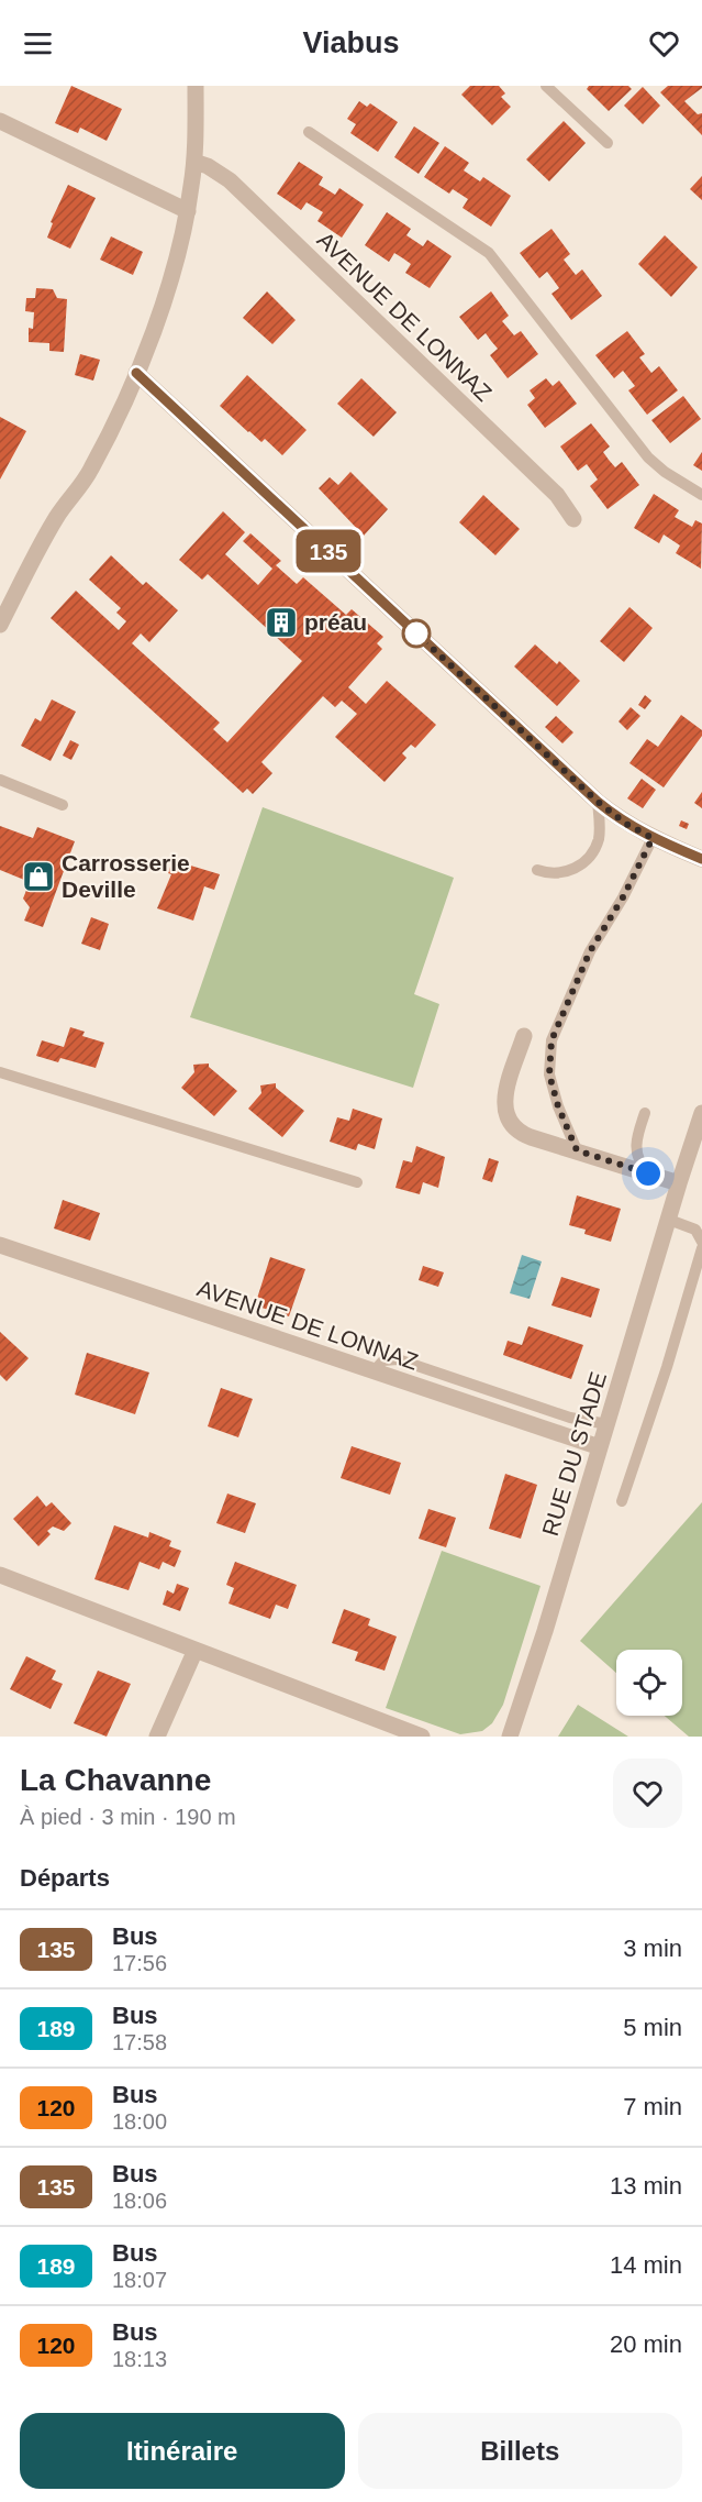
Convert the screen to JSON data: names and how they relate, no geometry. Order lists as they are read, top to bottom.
{
  "streets": {
    "street": ["AVENUE DE LONNAZ", "RUE DU STADE"]
  },
  "crossings": [
    ["AVENUE DE LONNAZ", "RUE DU STADE"]
  ],
  "places": {
    "building": ["préau"],
    "shop": ["Carrosserie Deville"]
  },
  "lines": ["bus line 135"],
  "page": {
    "header": "Viabus",
    "on_map": "135",
    "heading": [
      ["La Chavanne", "À pied · 3 min · 190 m"],
      "Départs"
    ],
    "list": [
      {
        "mark": "135",
        "name": "Bus",
        "note": "17:56",
        "value": "3 min"
      },
      {
        "mark": "189",
        "name": "Bus",
        "note": "17:58",
        "value": "5 min"
      },
      {
        "mark": "120",
        "name": "Bus",
        "note": "18:00",
        "value": "7 min"
      },
      {
        "mark": "135",
        "name": "Bus",
        "note": "18:06",
        "value": "13 min"
      },
      {
        "mark": "189",
        "name": "Bus",
        "note": "18:07",
        "value": "14 min"
      },
      {
        "mark": "120",
        "name": "Bus",
        "note": "18:13",
        "value": "20 min"
      }
    ],
    "buttons": ["Itinéraire", "Billets"]
  }
}
